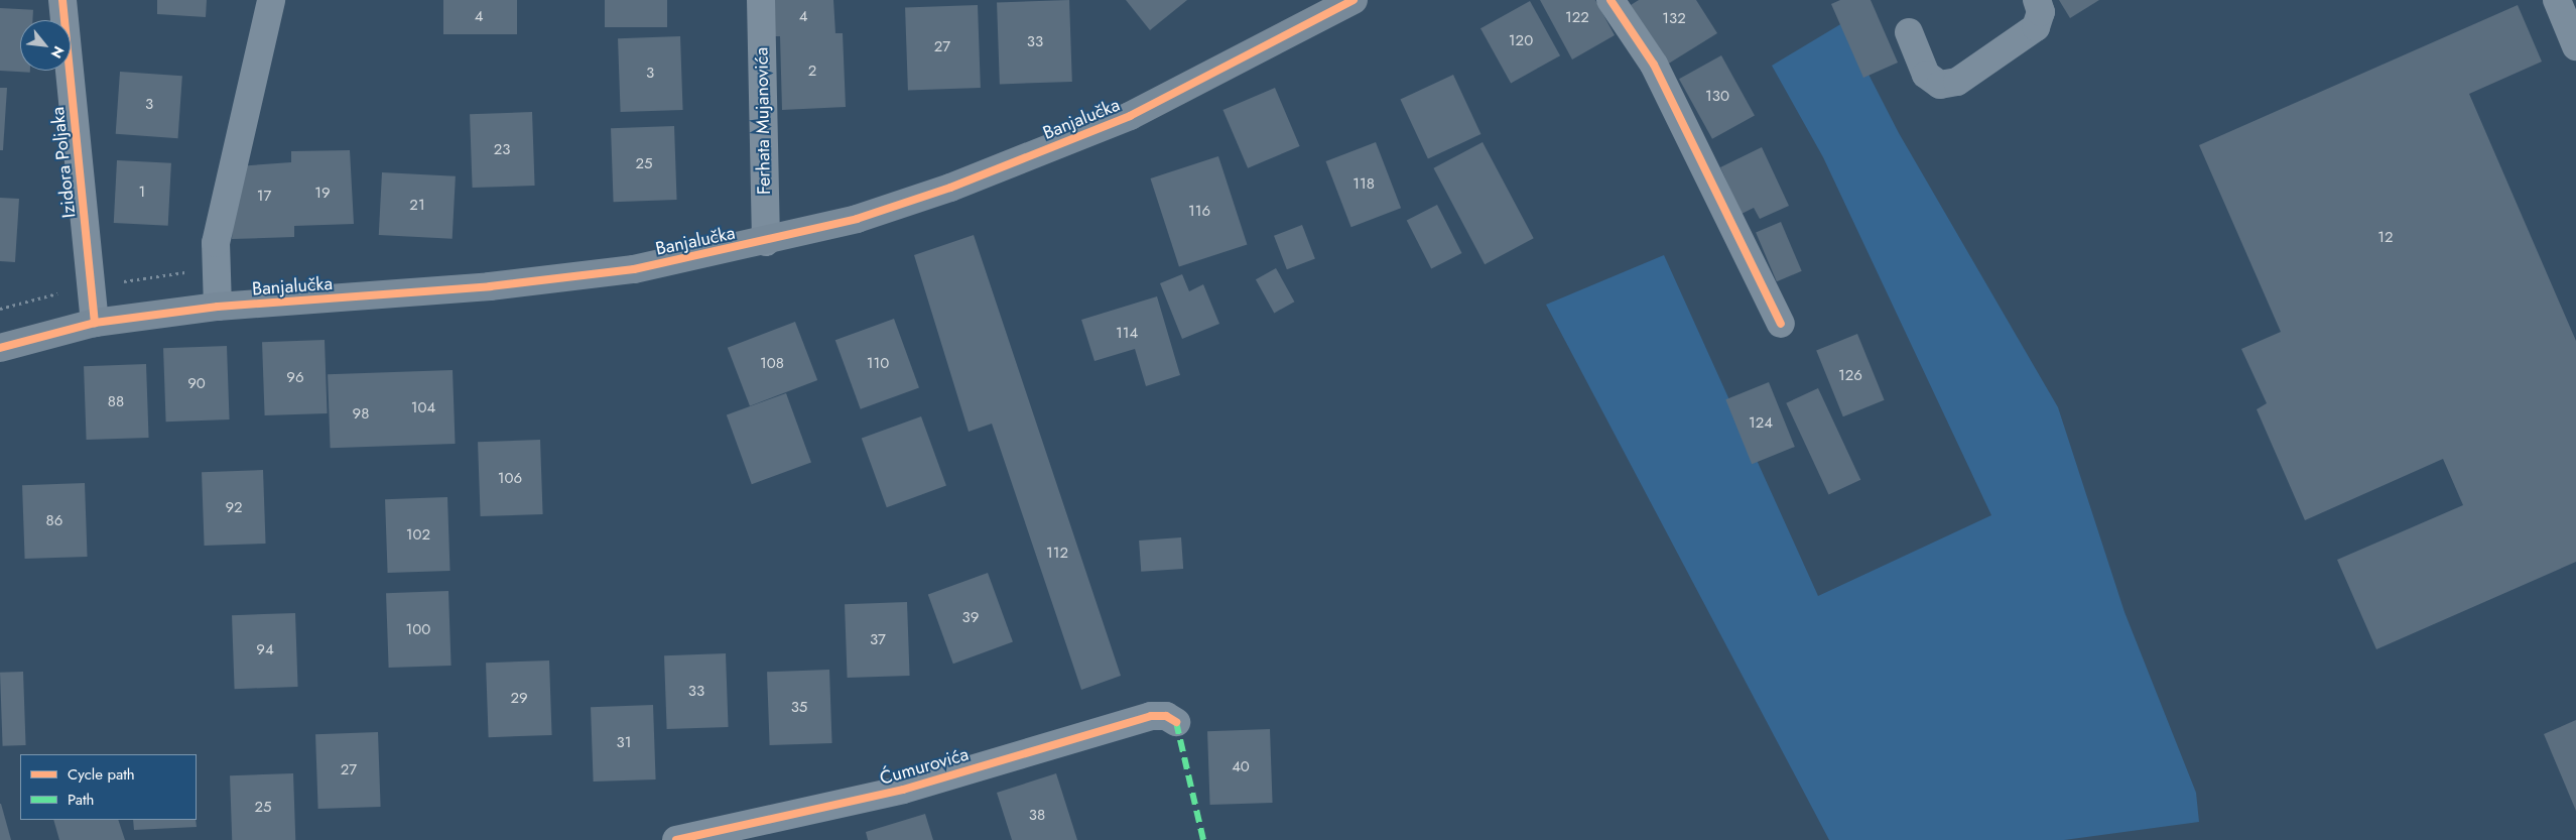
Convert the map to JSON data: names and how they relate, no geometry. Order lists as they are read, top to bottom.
{
  "streets": {
    "main road": ["Banjalučka"],
    "street": ["Ferhata Mujanovića", "Izidora Poljaka", "Ćumurovića"]
  },
  "crossings": [
    ["Banjalučka", "Ferhata Mujanovića"],
    ["Banjalučka", "Izidora Poljaka"]
  ],
  "house_numbers": [
    "4",
    "4",
    "122",
    "132",
    "120",
    "33",
    "27",
    "2",
    "3",
    "130",
    "3",
    "23",
    "25",
    "118",
    "1",
    "19",
    "17",
    "21",
    "116",
    "12",
    "114",
    "108",
    "110",
    "126",
    "96",
    "90",
    "88",
    "104",
    "98",
    "124",
    "106",
    "92",
    "86",
    "102",
    "112",
    "39",
    "100",
    "37",
    "94",
    "33",
    "29",
    "35",
    "31",
    "40",
    "27",
    "25",
    "38"
  ],
  "legend": ["Cycle path", "Path"],
  "north": "bottom right"
}
